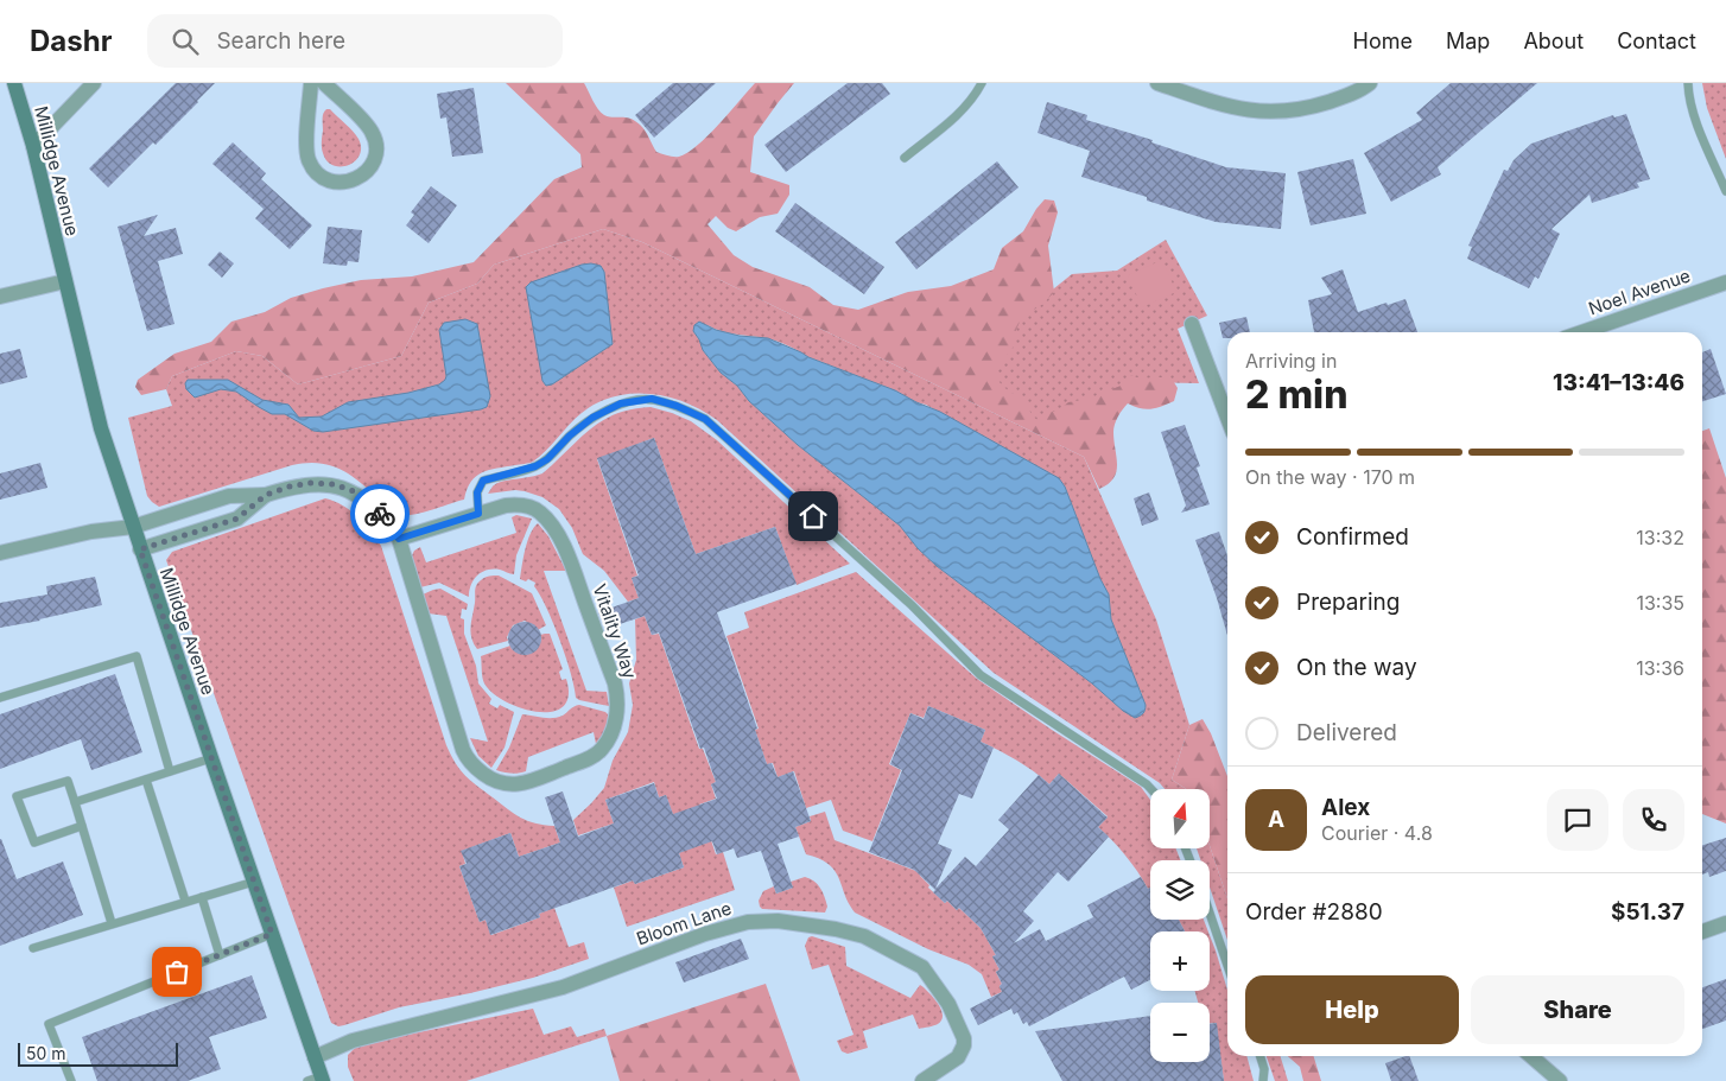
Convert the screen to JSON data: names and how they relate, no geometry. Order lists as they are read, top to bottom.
{
  "streets": {
    "street": [
      "Millidge Avenue",
      "Noel Avenue",
      "Vitality Way",
      "Bloom Lane"
    ]
  },
  "crossings": [
    ["Millidge Avenue", "Vitality Way"],
    ["Millidge Avenue", "Bloom Lane"]
  ],
  "scale_bar": "50 m",
  "north": "top",
  "page": {
    "header": "Dashr",
    "search": "Search here",
    "nav": [
      "Home",
      "Map",
      "About",
      "Contact"
    ],
    "heading": ["2 min", "Arriving in", "13:41–13:46"],
    "panel": [
      "Alex",
      "Courier · 4.8",
      "Order #2880",
      "$51.37"
    ],
    "bar": "On the way · 170 m",
    "list": [
      ["Confirmed", "13:32"],
      ["Preparing", "13:35"],
      ["On the way", "13:36"],
      "Delivered"
    ],
    "map_buttons": ["+", "−"],
    "round": "A",
    "buttons": ["Help", "Share"],
    "scale": "50 m"
  }
}
